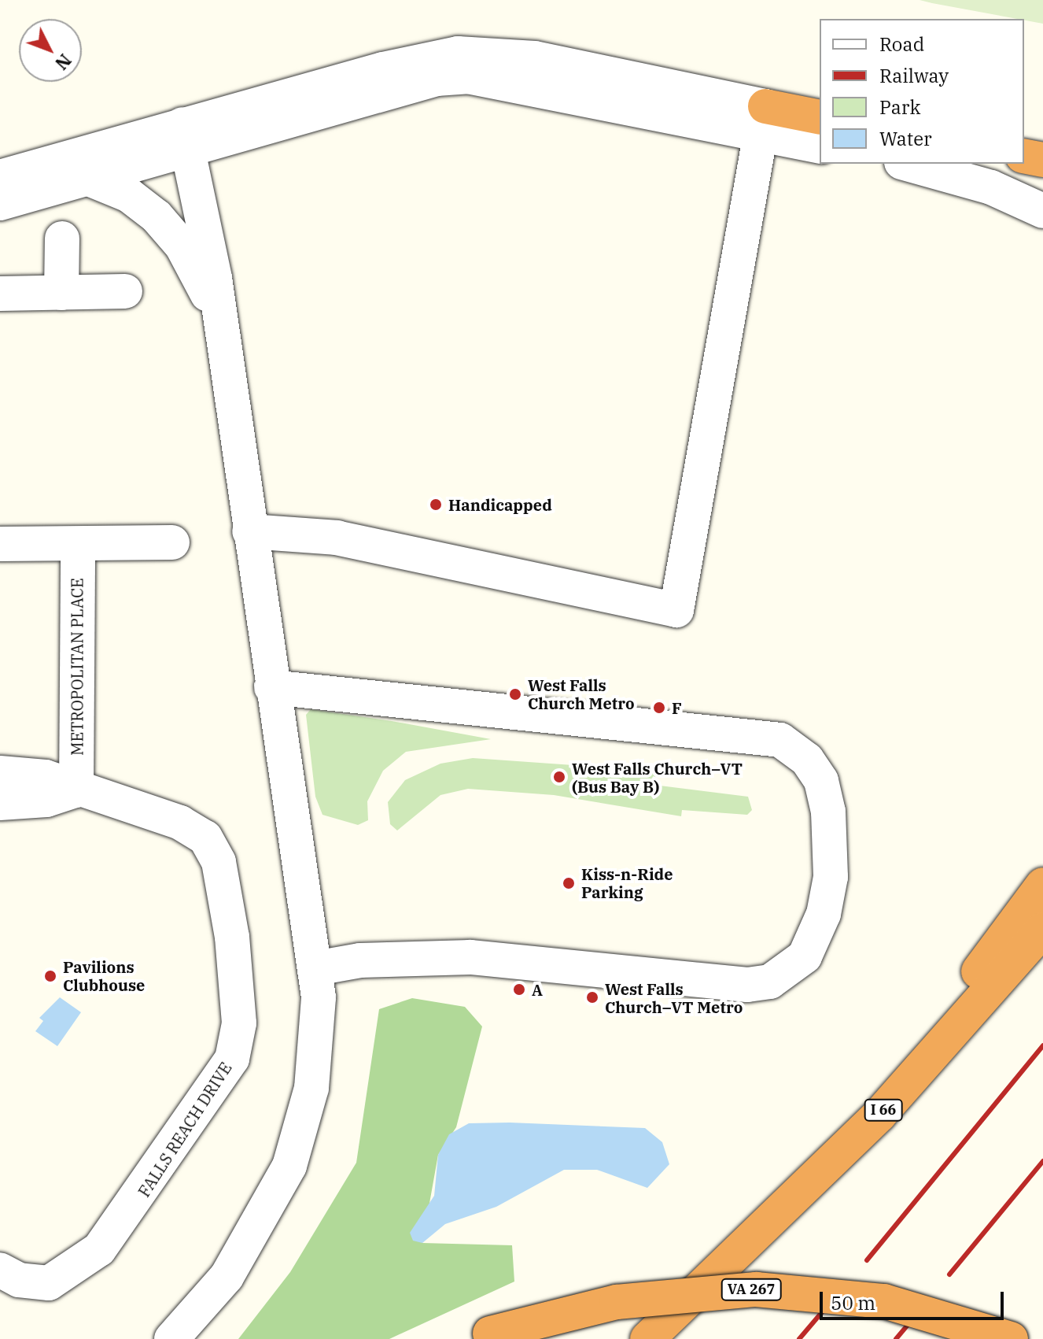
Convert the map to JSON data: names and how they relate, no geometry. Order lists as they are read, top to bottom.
{
  "streets": {
    "highway": ["I 66", "VA 267"],
    "street": ["METROPOLITAN PLACE", "FALLS REACH DRIVE"]
  },
  "crossings": [
    ["METROPOLITAN PLACE", "FALLS REACH DRIVE"]
  ],
  "places": [
    "Handicapped",
    "West Falls Church Metro",
    "F",
    "West Falls Church–VT (Bus Bay B)",
    "Kiss-n-Ride Parking",
    "Pavilions Clubhouse",
    "A",
    "West Falls Church–VT Metro"
  ],
  "legend": [
    "Road",
    "Railway",
    "Park",
    "Water"
  ],
  "scale_bar": "50 m",
  "north": "bottom right"
}
